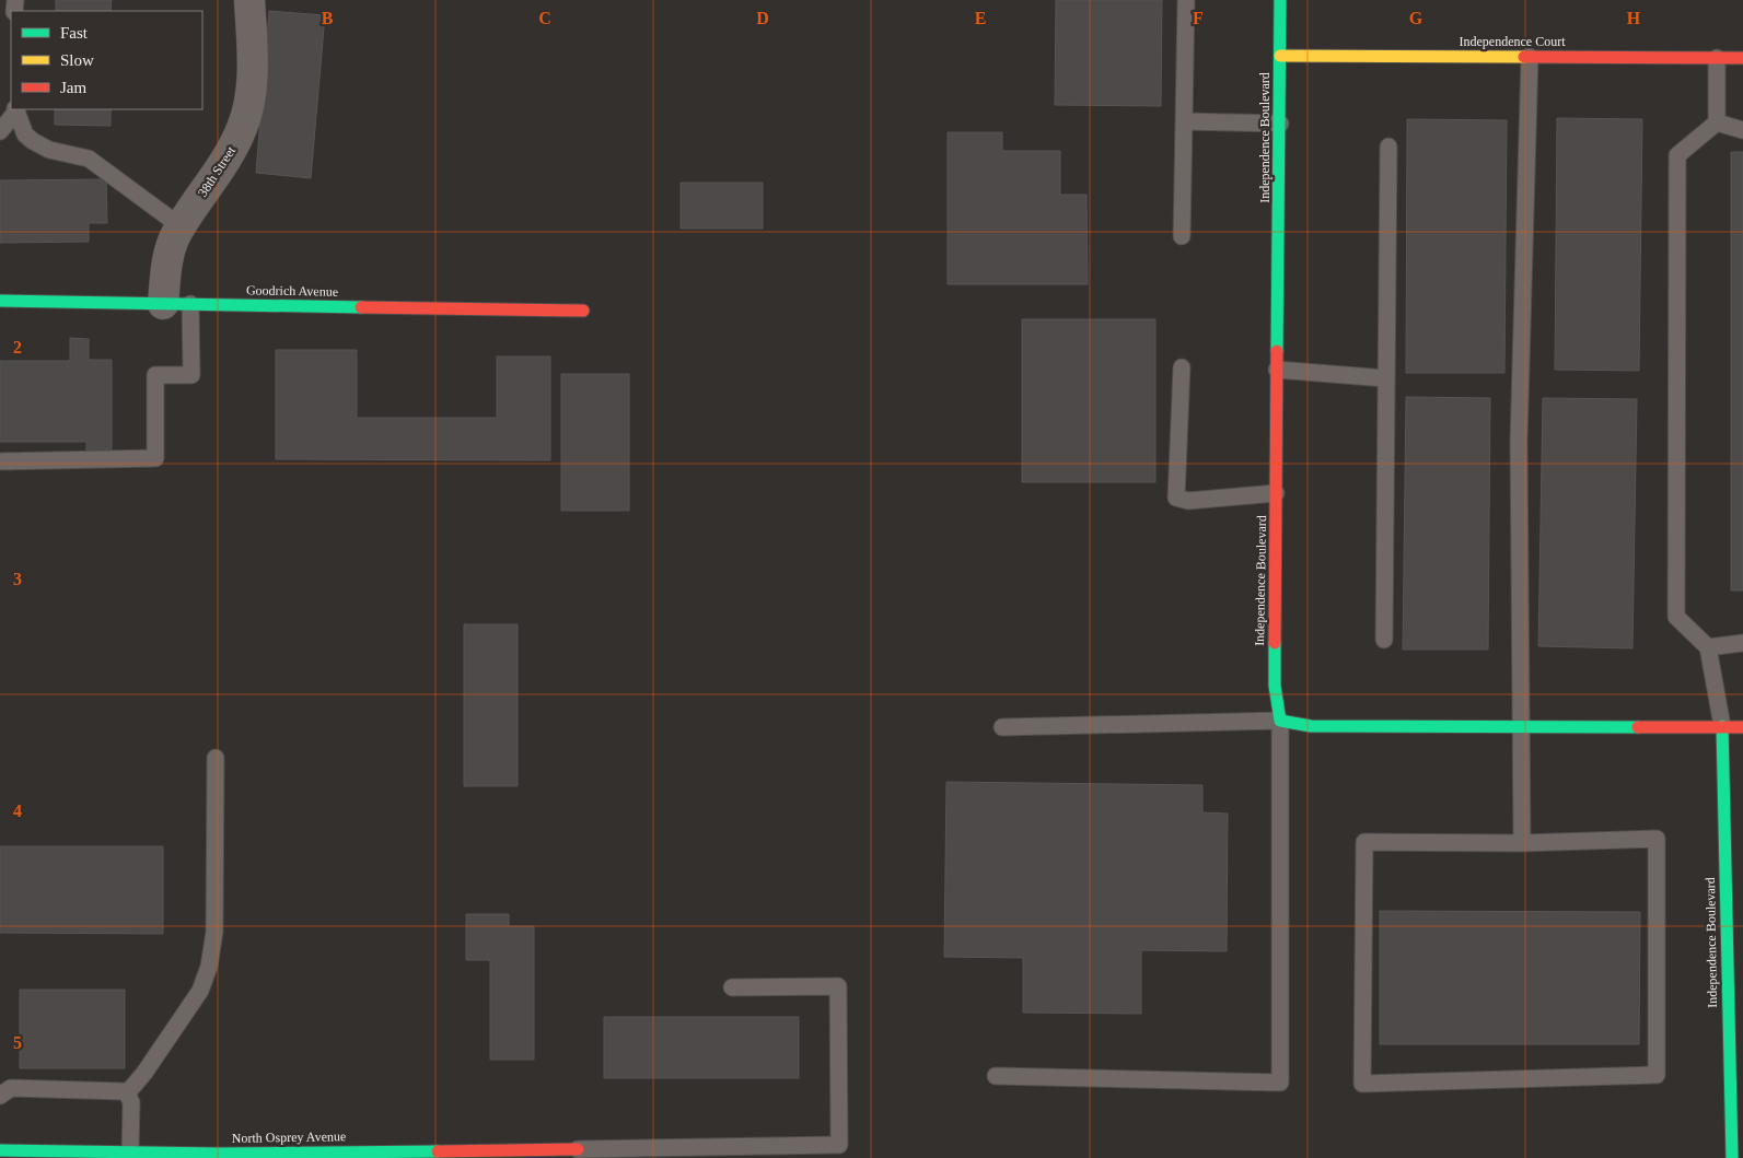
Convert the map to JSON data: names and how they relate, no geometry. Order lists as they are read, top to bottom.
{
  "streets": {
    "street": [
      "Independence Court",
      "Independence Boulevard",
      "38th Street",
      "Goodrich Avenue",
      "North Osprey Avenue"
    ]
  },
  "crossings": [
    ["Independence Court", "Independence Boulevard"],
    ["38th Street", "Goodrich Avenue"]
  ],
  "legend": ["Fast", "Slow", "Jam"],
  "grid": {
    "columns": [
      "B",
      "C",
      "D",
      "E",
      "F",
      "G",
      "H"
    ],
    "rows": [
      "2",
      "3",
      "4",
      "5"
    ]
  }
}
